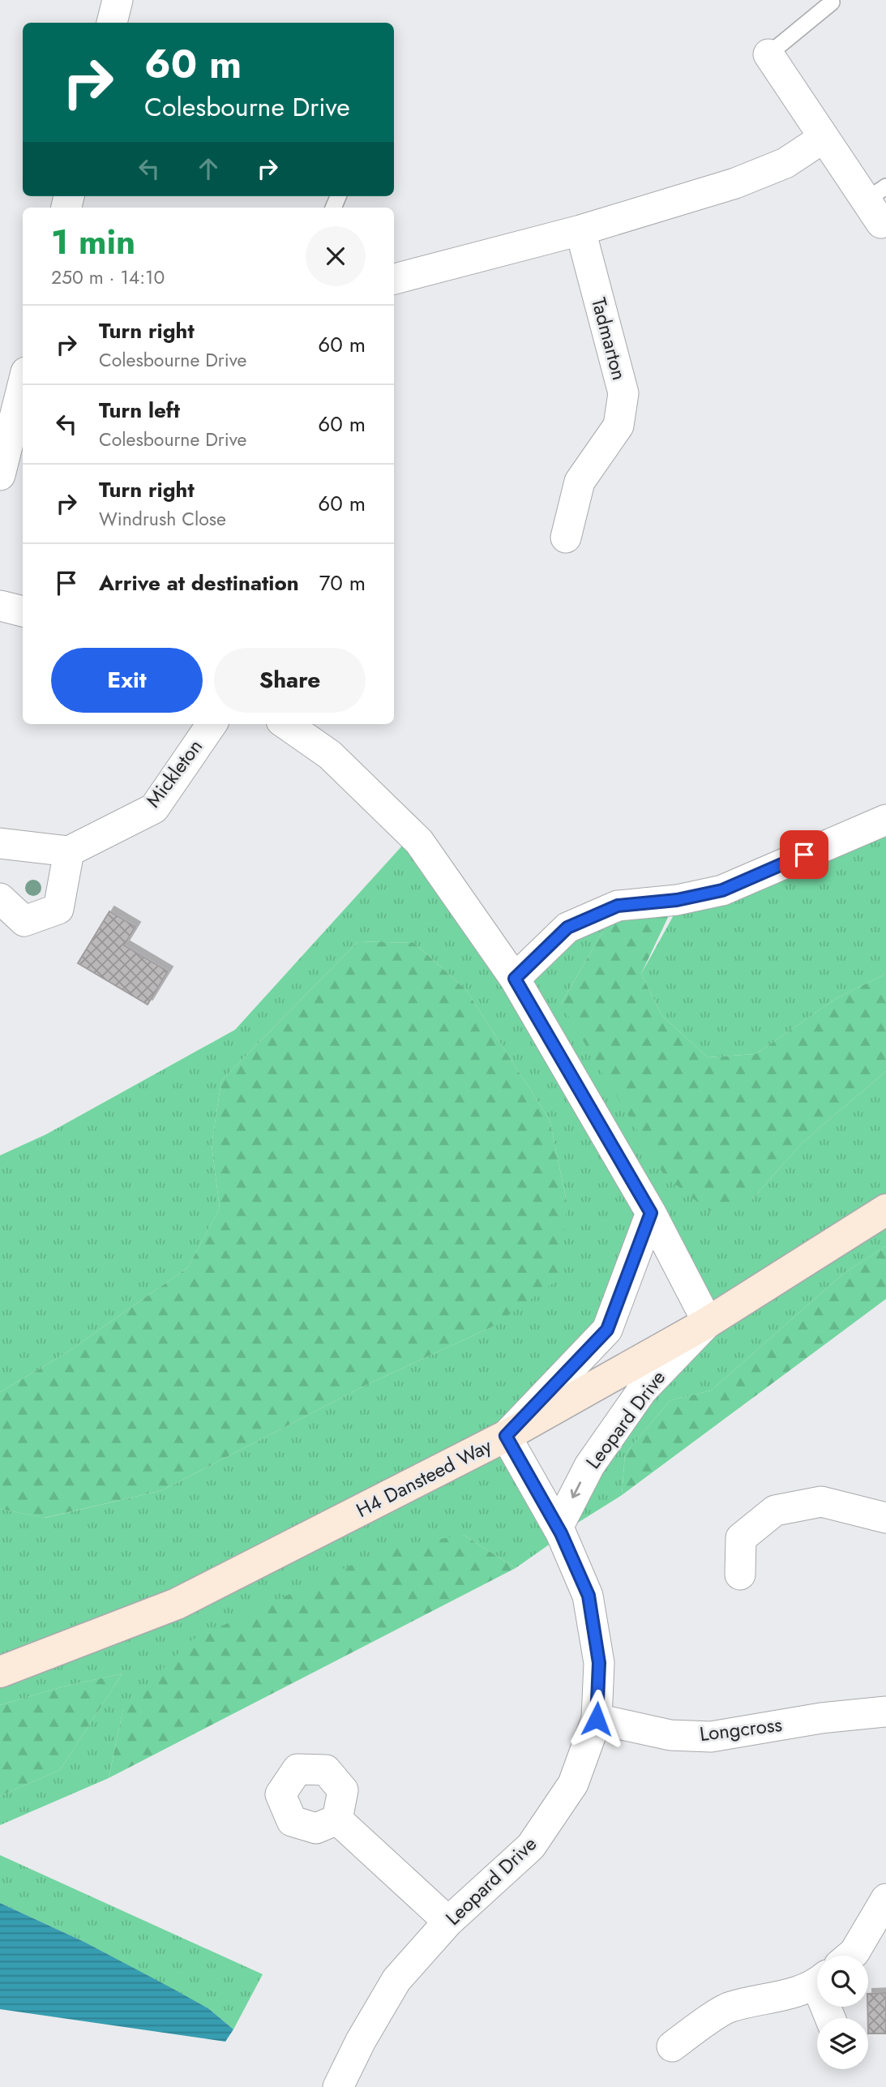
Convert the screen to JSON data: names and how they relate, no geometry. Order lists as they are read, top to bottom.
{
  "streets": {
    "street": [
      "Tadmarton",
      "Mickleton",
      "Leopard Drive",
      "H4 Dansteed Way",
      "Longcross"
    ]
  },
  "crossings": [
    ["Leopard Drive", "H4 Dansteed Way"],
    ["Leopard Drive", "Longcross"]
  ],
  "page": {
    "turn": ["60 m", "Colesbourne Drive"],
    "heading": ["1 min", "250 m · 14:10"],
    "list": [
      {
        "name": "Turn right",
        "note": "Colesbourne Drive",
        "value": "60 m"
      },
      {
        "name": "Turn left",
        "note": "Colesbourne Drive",
        "value": "60 m"
      },
      {
        "name": "Turn right",
        "note": "Windrush Close",
        "value": "60 m"
      },
      {
        "name": "Arrive at destination",
        "value": "70 m"
      }
    ],
    "buttons": ["Exit", "Share"]
  }
}
